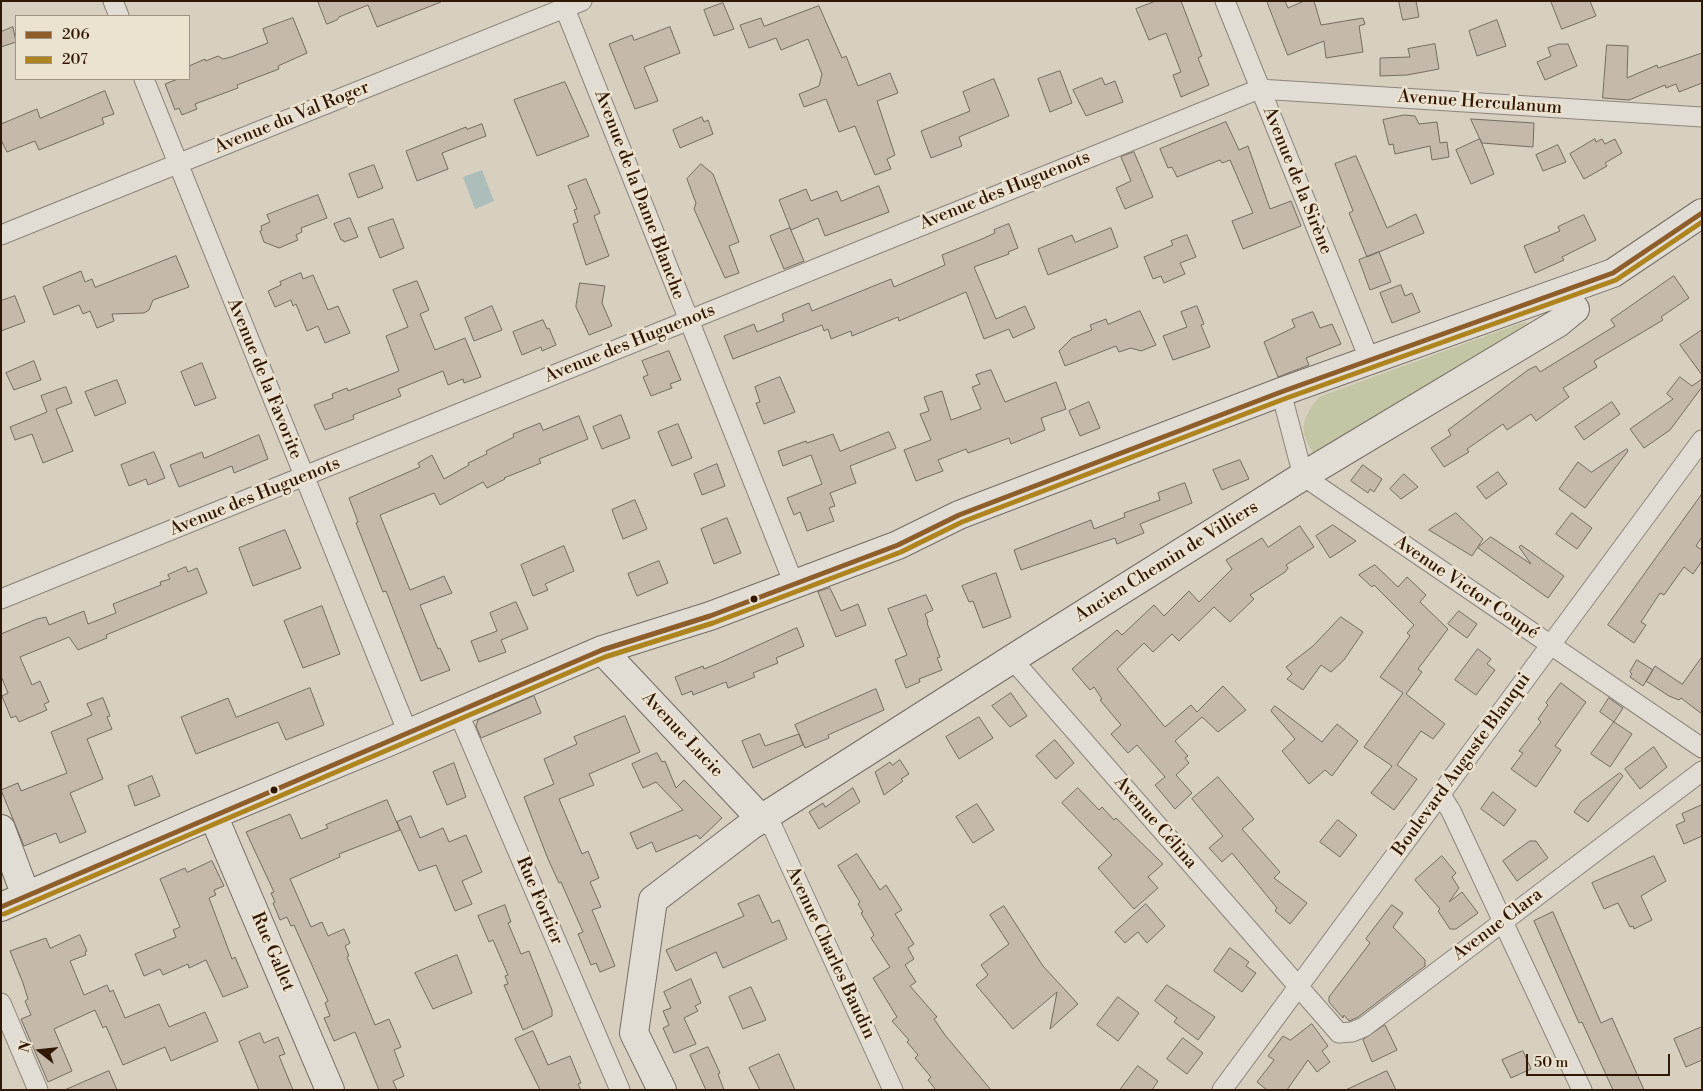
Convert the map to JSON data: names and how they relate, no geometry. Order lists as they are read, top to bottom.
{
  "streets": {
    "street": [
      "Avenue Herculanum",
      "Avenue du Val Roger",
      "Avenue de la Sirène",
      "Avenue des Huguenots",
      "Avenue de la Dame Blanche",
      "Avenue de la Favorite",
      "Ancien Chemin de Villiers",
      "Avenue Victor Coupé",
      "Avenue Lucie",
      "Boulevard Auguste Blanqui",
      "Avenue Célina",
      "Rue Fortier",
      "Avenue Clara",
      "Rue Gallet",
      "Avenue Charles Baudin"
    ]
  },
  "crossings": [
    ["Avenue Herculanum", "Avenue de la Sirène"],
    ["Avenue Herculanum", "Avenue des Huguenots"],
    ["Avenue du Val Roger", "Avenue de la Dame Blanche"],
    ["Avenue du Val Roger", "Avenue de la Favorite"],
    ["Avenue de la Sirène", "Avenue des Huguenots"],
    ["Avenue des Huguenots", "Avenue de la Dame Blanche"],
    ["Avenue des Huguenots", "Avenue de la Favorite"],
    ["Ancien Chemin de Villiers", "Avenue Victor Coupé"],
    ["Ancien Chemin de Villiers", "Avenue Lucie"],
    ["Ancien Chemin de Villiers", "Avenue Célina"],
    ["Ancien Chemin de Villiers", "Avenue Charles Baudin"],
    ["Avenue Victor Coupé", "Boulevard Auguste Blanqui"],
    ["Avenue Lucie", "Avenue Charles Baudin"],
    ["Boulevard Auguste Blanqui", "Avenue Célina"],
    ["Boulevard Auguste Blanqui", "Avenue Clara"],
    ["Avenue Célina", "Avenue Clara"]
  ],
  "lines": ["transit line 206", "transit line 207"],
  "legend": ["206", "207"],
  "scale_bar": "50 m",
  "north": "left"
}
